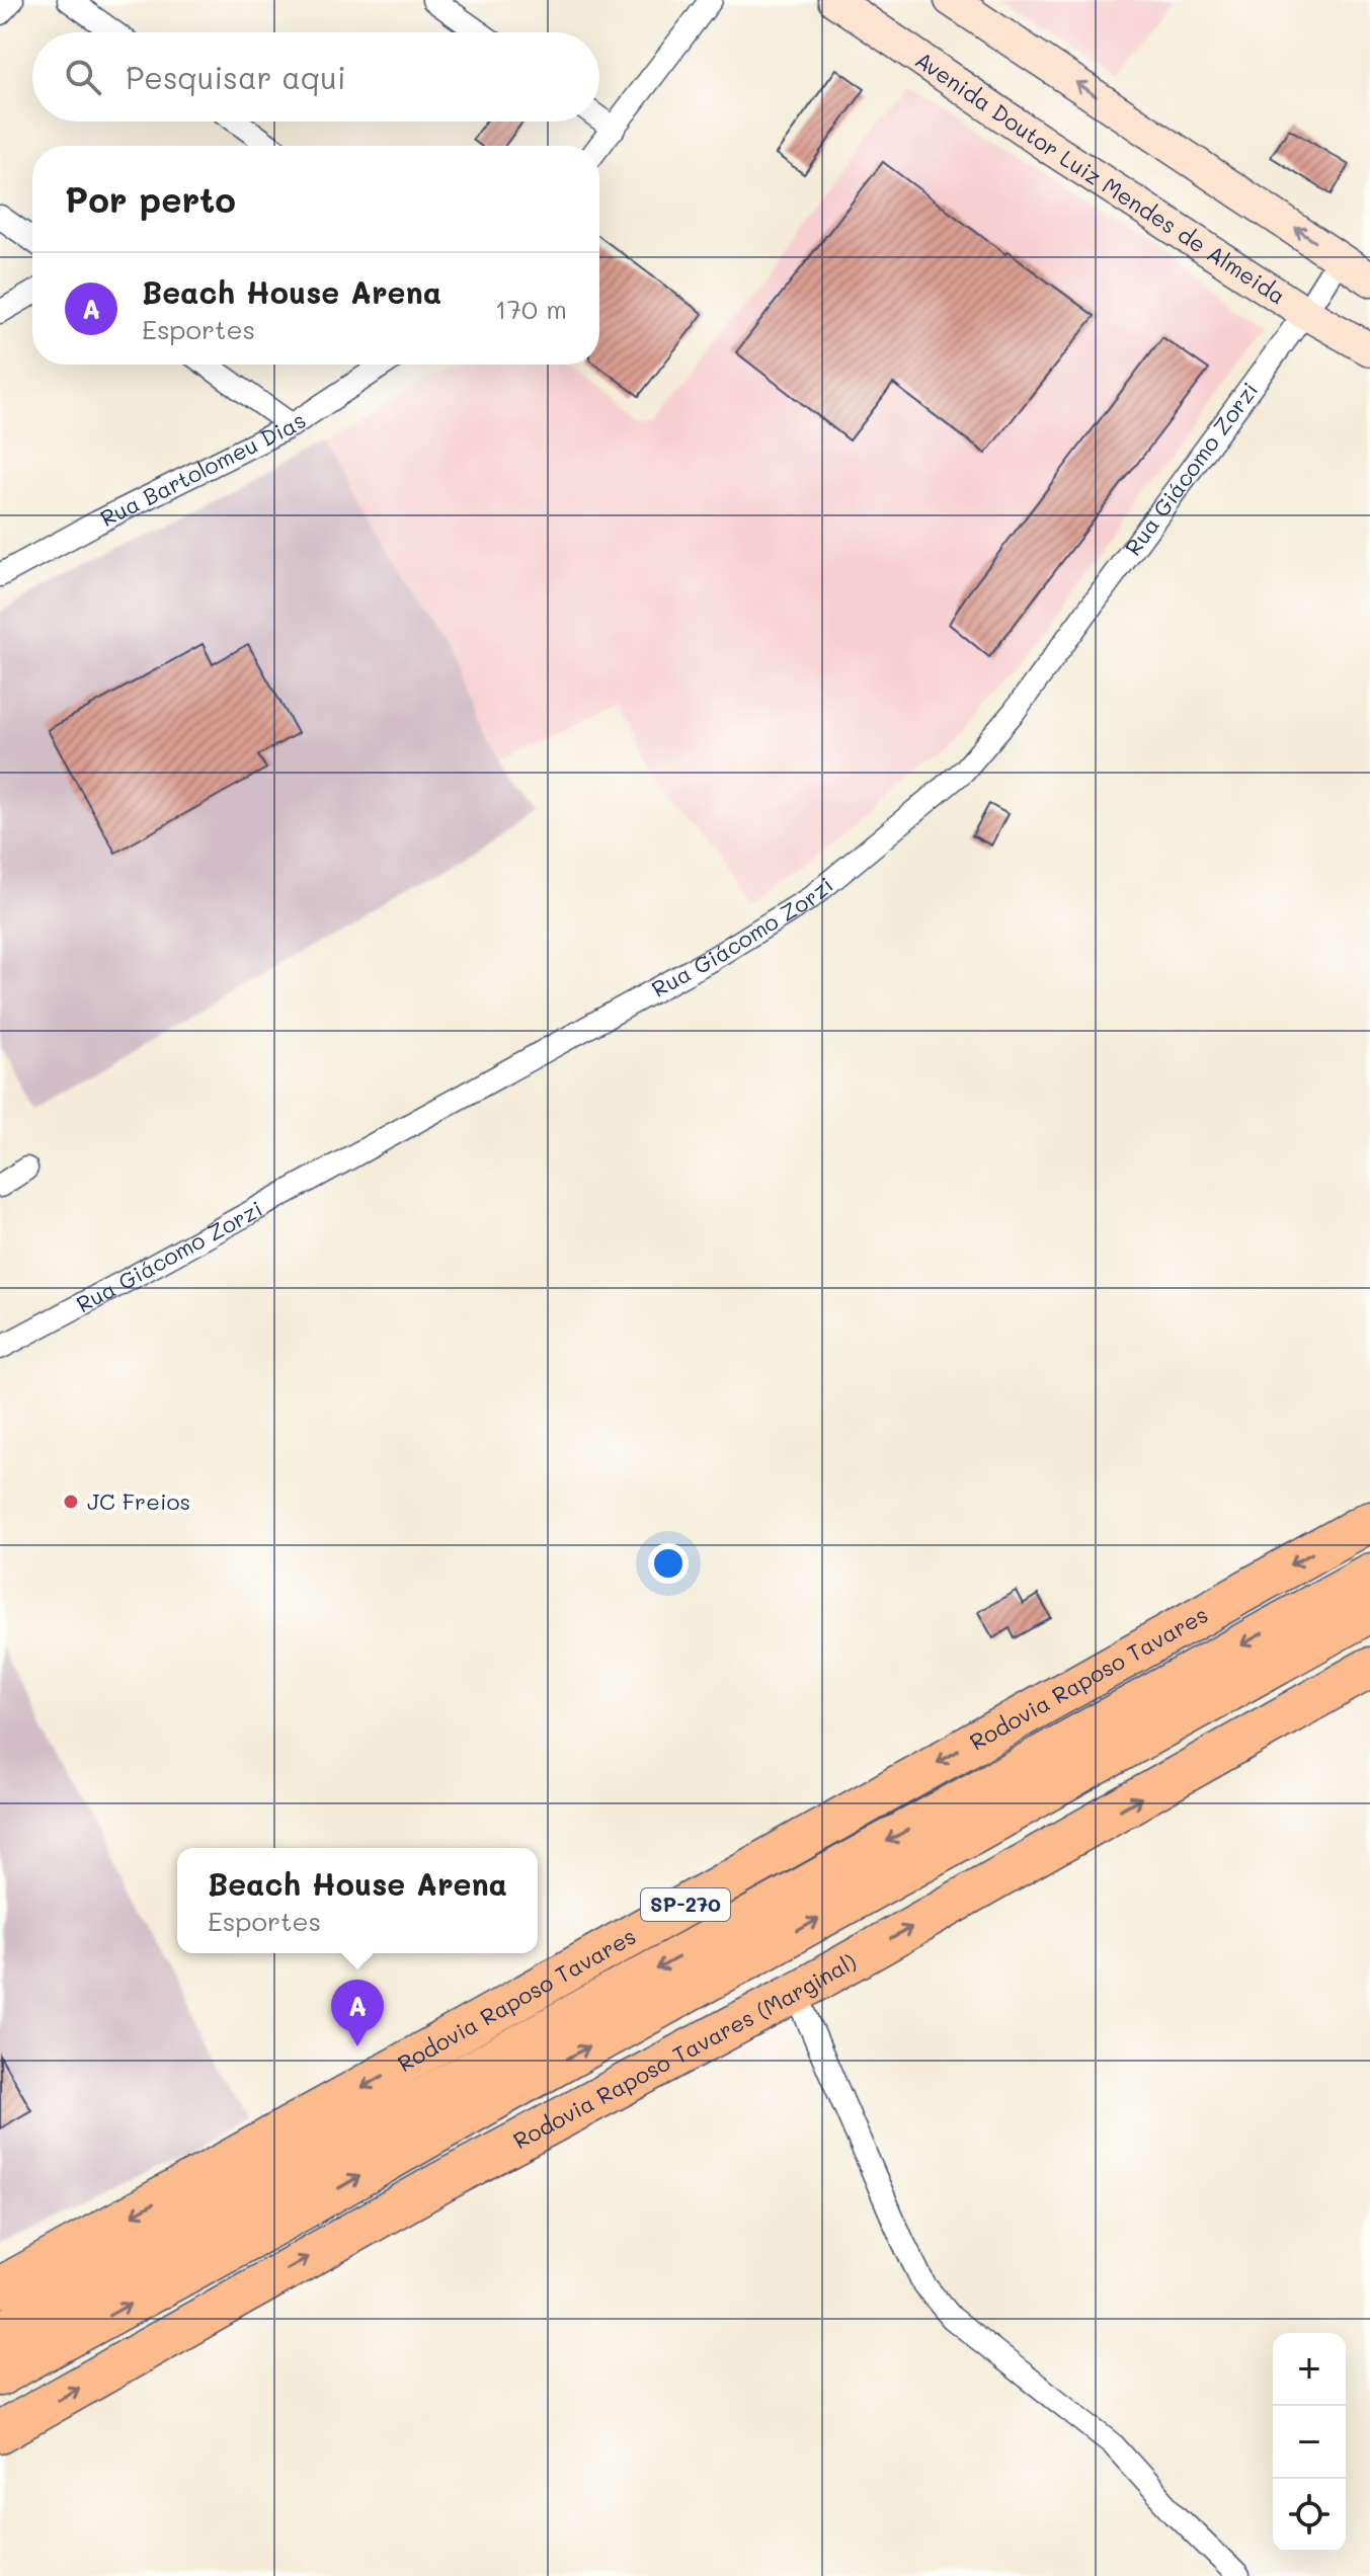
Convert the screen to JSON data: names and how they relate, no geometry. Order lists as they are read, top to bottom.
{
  "streets": {
    "highway": ["Rodovia Raposo Tavares", "SP-270", "Rodovia Raposo Tavares (Marginal)"],
    "main road": ["Avenida Doutor Luiz Mendes de Almeida"],
    "street": ["Rua Bartolomeu Dias", "Rua Giácomo Zorzi"]
  },
  "crossings": [
    ["Avenida Doutor Luiz Mendes de Almeida", "Rua Giácomo Zorzi"]
  ],
  "places": ["JC Freios"],
  "page": {
    "search": "Pesquisar aqui",
    "heading": "Por perto",
    "list": [
      {
        "mark": "A",
        "name": "Beach House Arena",
        "note": "Esportes",
        "value": "170 m"
      }
    ],
    "popup": ["Beach House Arena", "Esportes"],
    "pins": "A",
    "map_buttons": ["+", "−"]
  }
}
